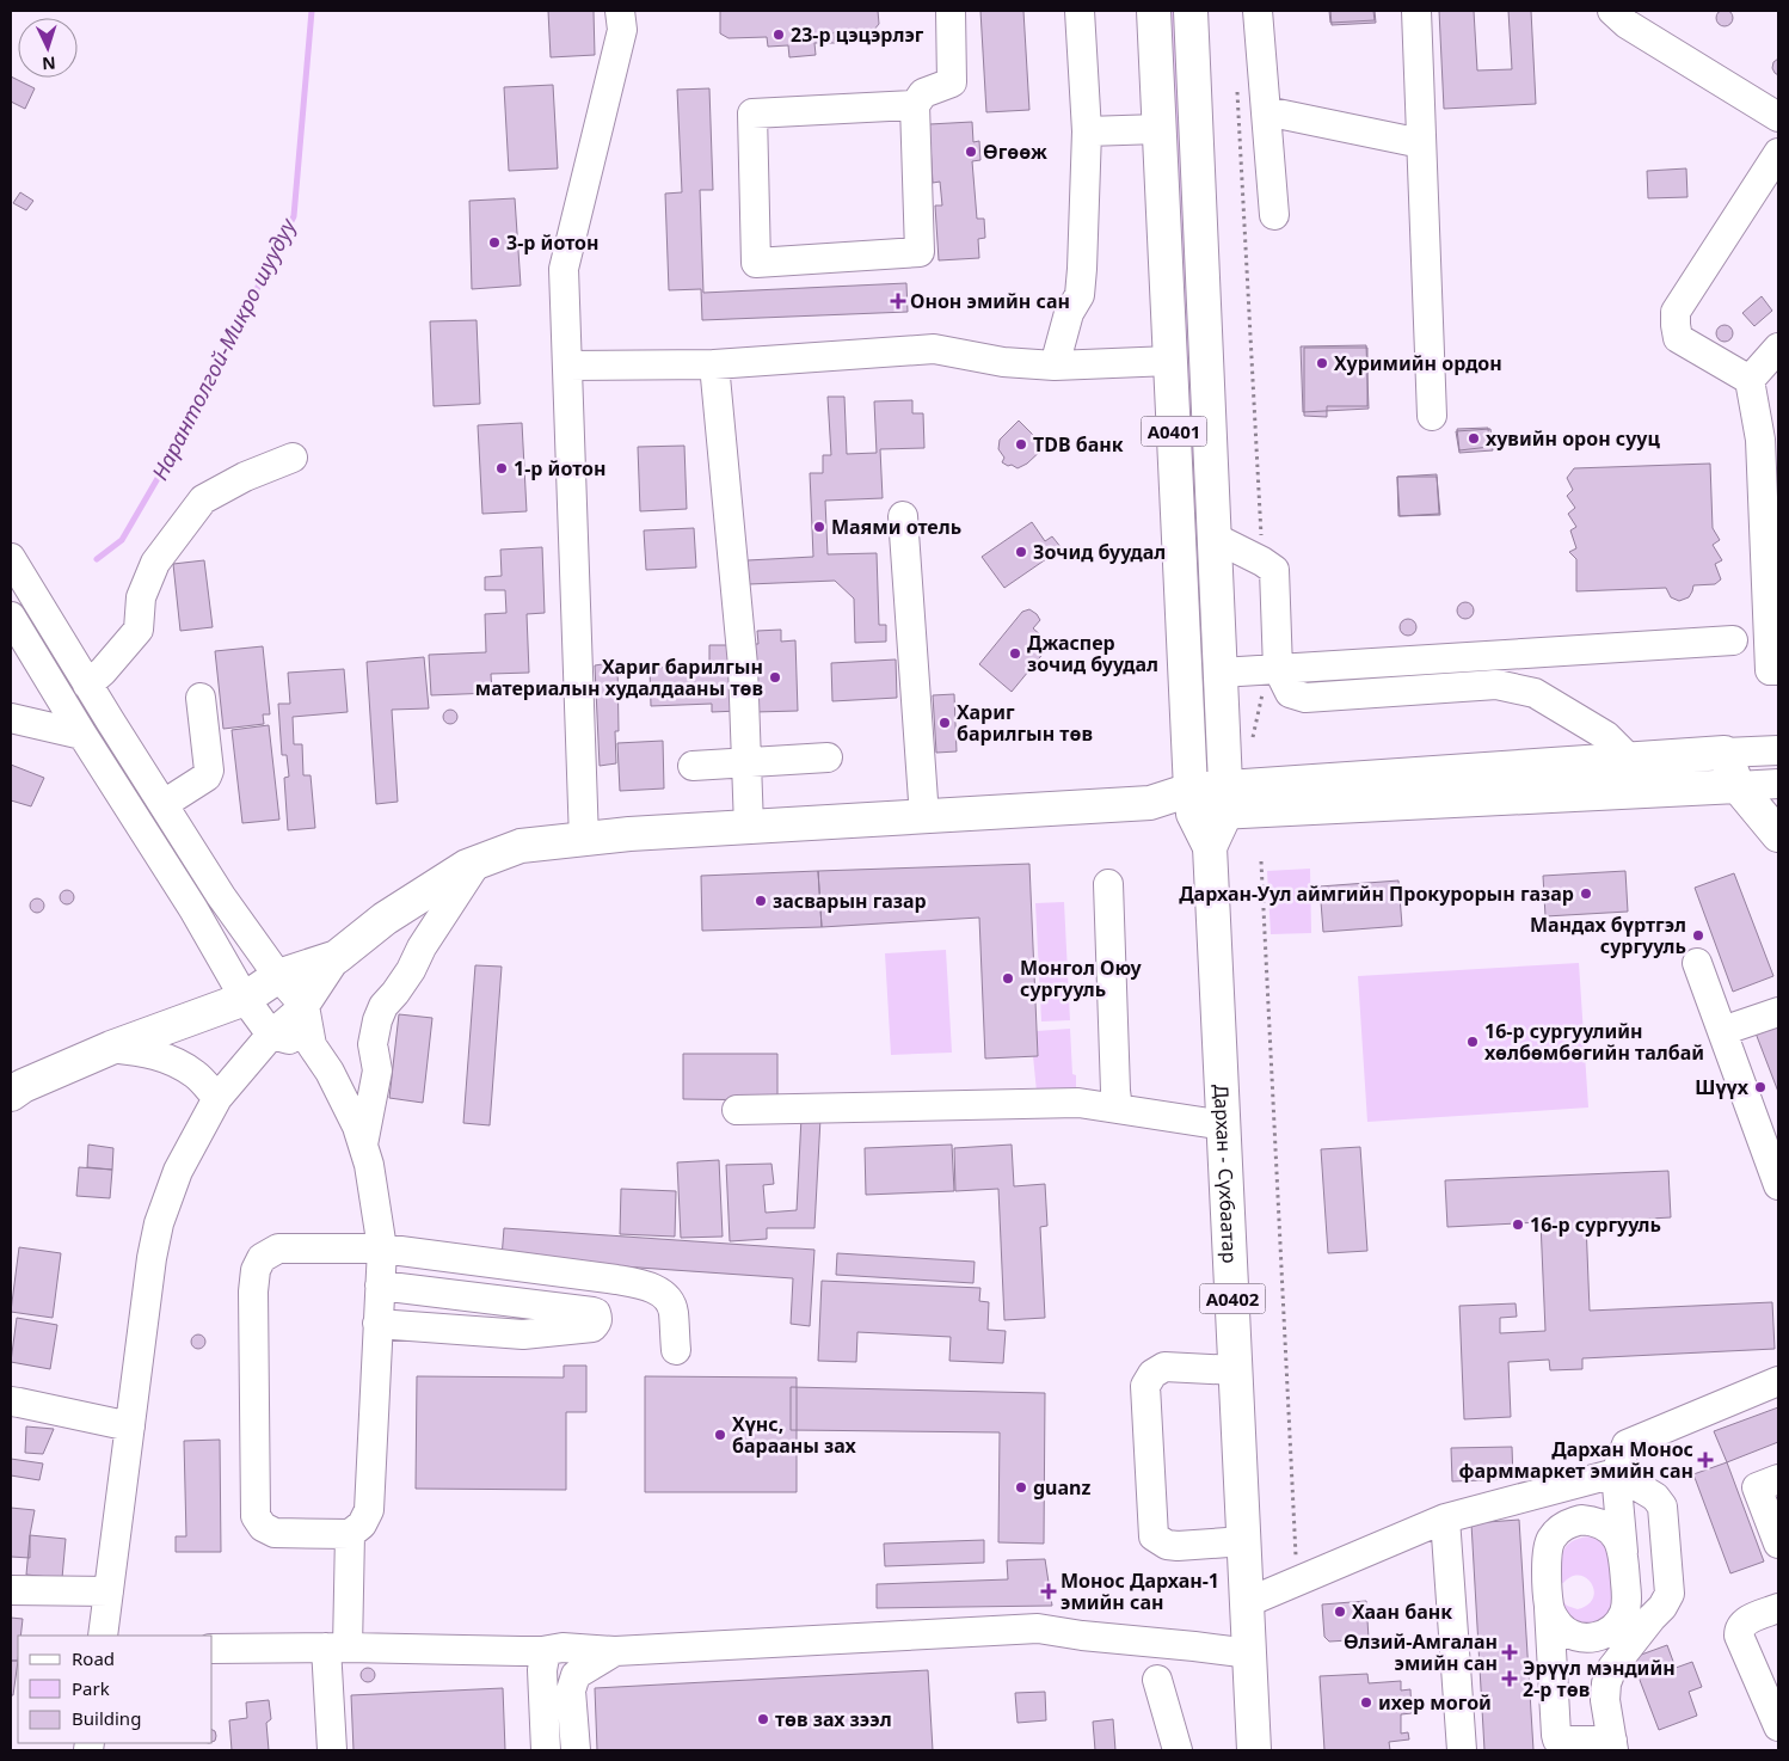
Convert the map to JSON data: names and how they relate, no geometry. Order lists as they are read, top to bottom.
{
  "streets": {
    "main road": ["A0401", "Дархан - Сүхбаатар", "A0402"]
  },
  "crossings": [
    ["A0401", "Дархан - Сүхбаатар"]
  ],
  "water": ["Нарантолгой-Микро шуудуу"],
  "places": {
    "other": [
      "23-р цэцэрлэг",
      "Өгөөж",
      "3-р йотон",
      "Хуримийн ордон",
      "хувийн орон сууц",
      "TDB банк",
      "1-р йотон",
      "Маями отель",
      "Зочид буудал",
      "Джаспер зочид буудал",
      "Хариг барилгын материалын худалдааны төв",
      "Хариг барилгын төв",
      "Дархан-Уул аймгийн Прокурорын газар",
      "засварын газар",
      "Мандах бүртгэл сургууль",
      "Монгол Оюу сургууль",
      "16-р сургуулийн хөлбөмбөгийн талбай",
      "Шүүх",
      "16-р сургууль",
      "Хүнс, барааны зах",
      "guanz",
      "Хаан банк",
      "ихер могой",
      "төв зах зээл"
    ],
    "health": [
      "Онон эмийн сан",
      "Дархан Монос фарммаркет эмийн сан",
      "Монос Дархан-1 эмийн сан",
      "Өлзий-Амгалан эмийн сан",
      "Эрүүл мэндийн 2-р төв"
    ]
  },
  "legend": ["Road", "Park", "Building"],
  "north": "bottom"
}
